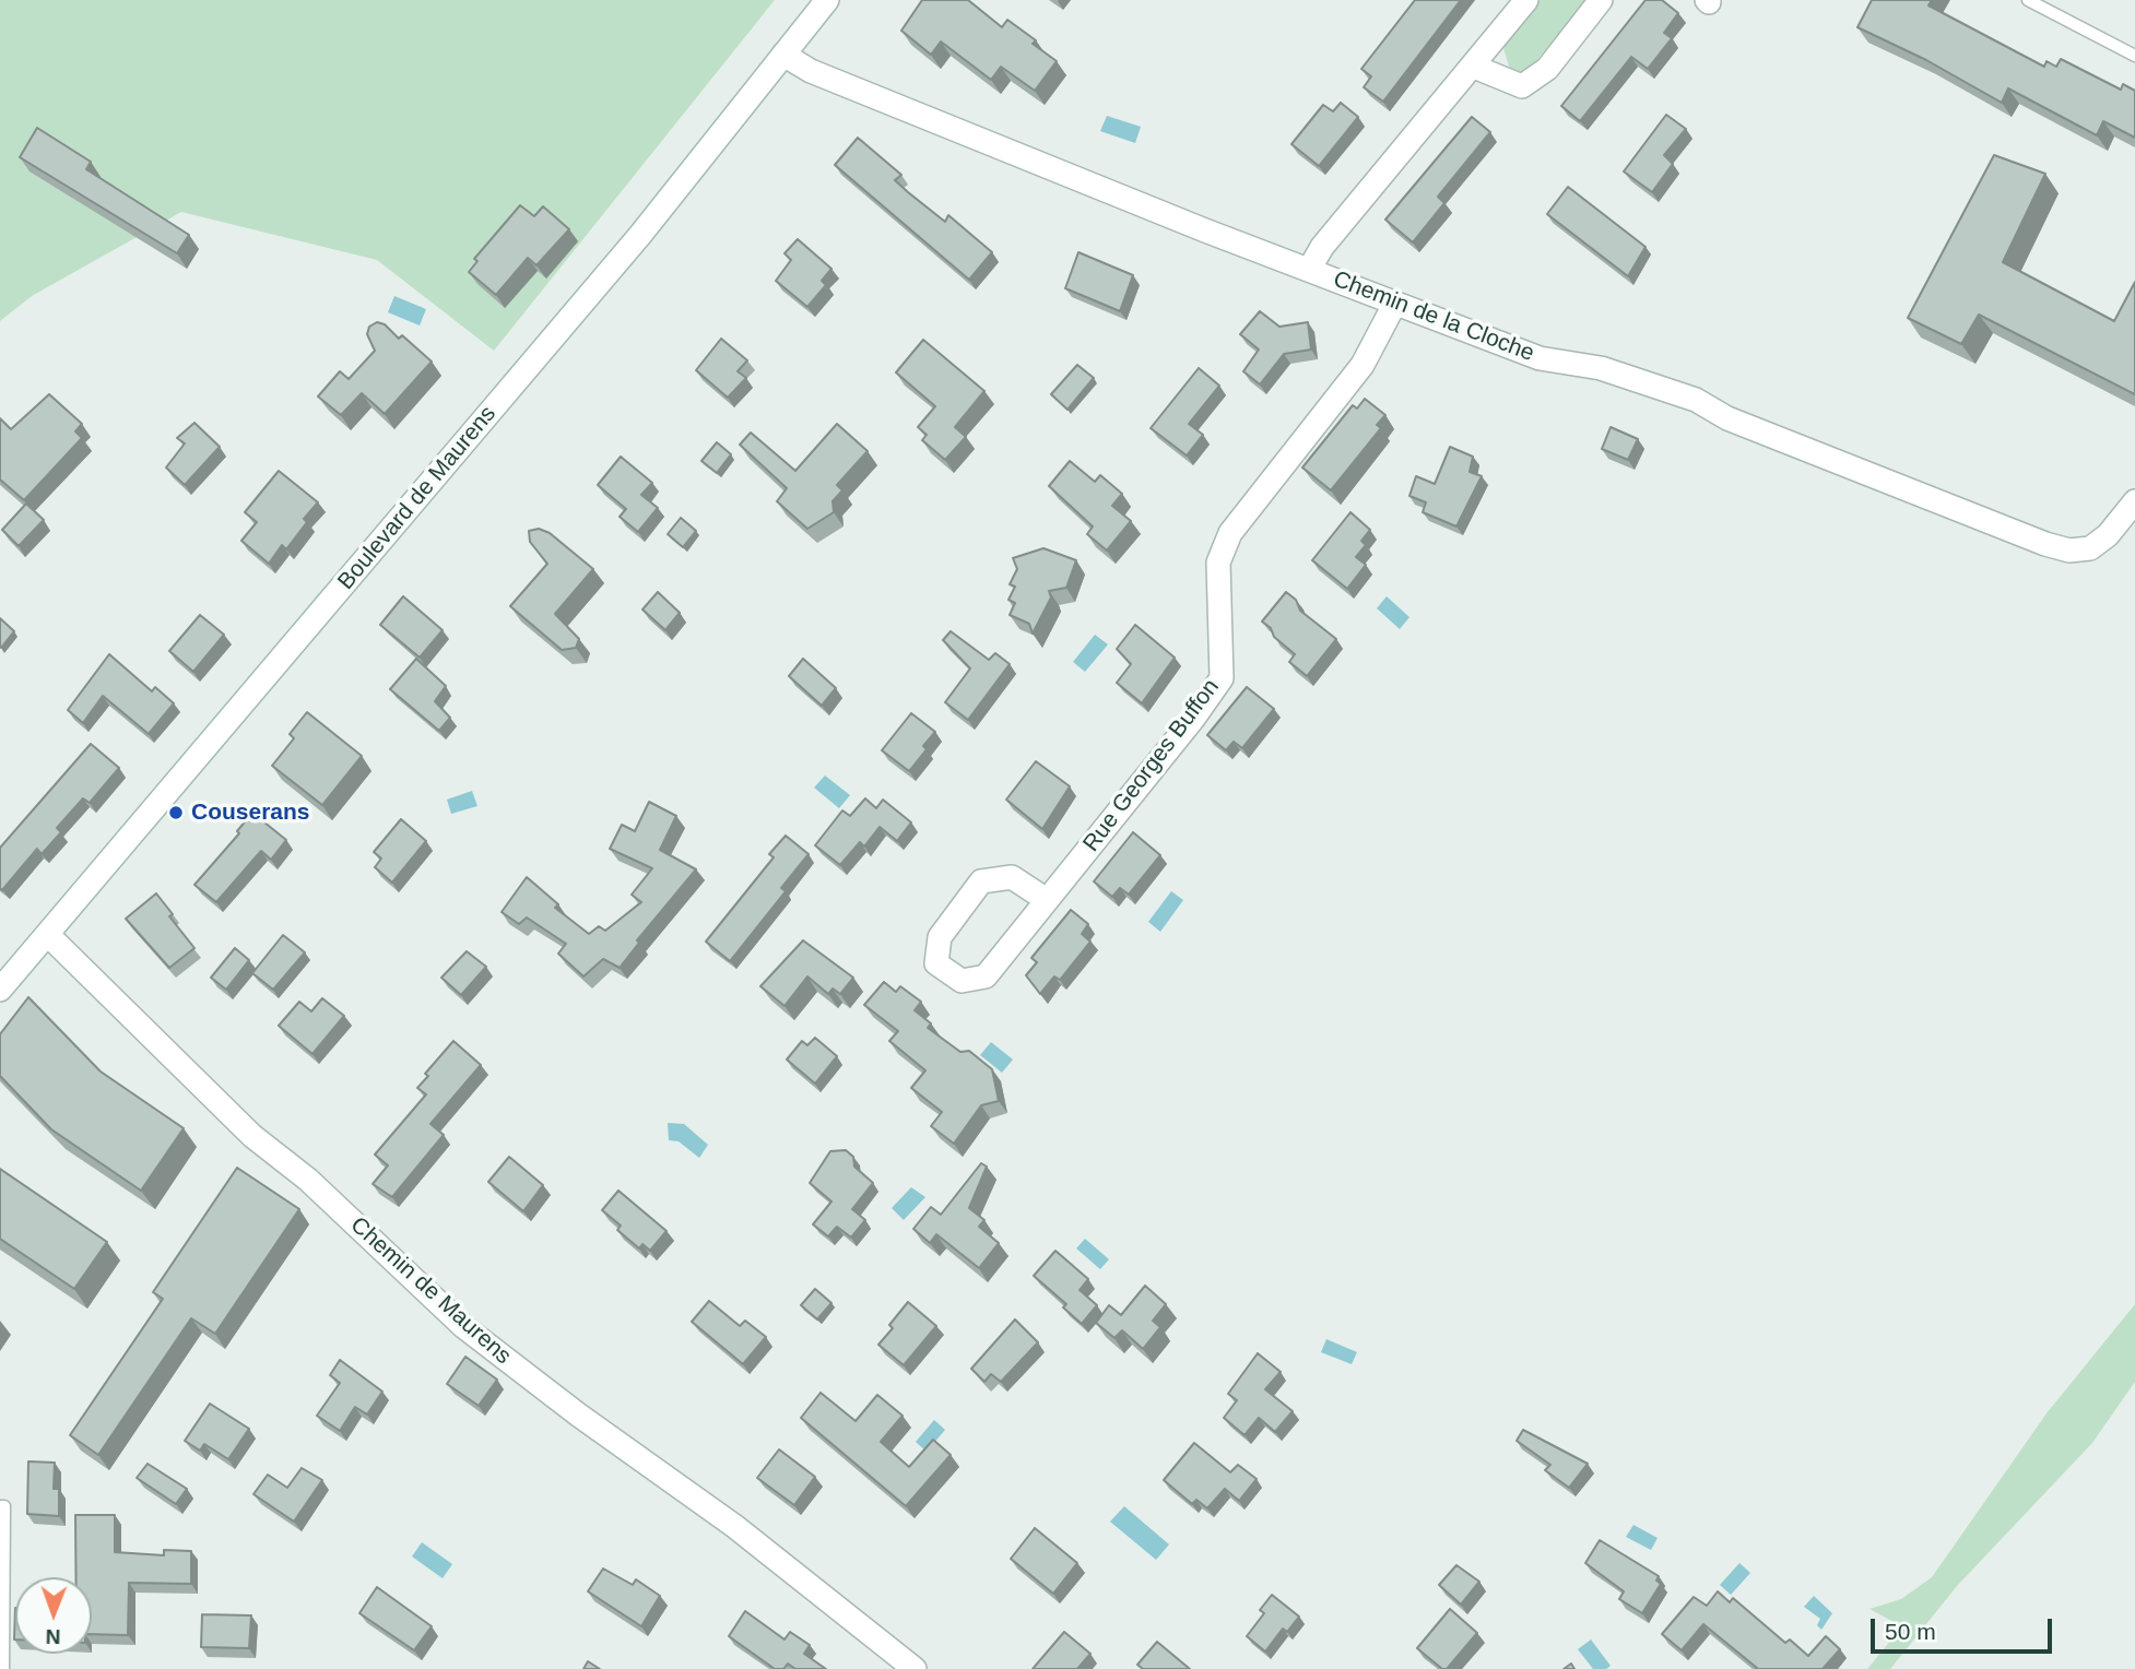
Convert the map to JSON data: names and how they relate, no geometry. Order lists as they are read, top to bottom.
{
  "streets": {
    "street": [
      "Chemin de la Cloche",
      "Boulevard de Maurens",
      "Rue Georges Buffon",
      "Chemin de Maurens"
    ]
  },
  "crossings": [
    ["Chemin de la Cloche", "Boulevard de Maurens"],
    ["Chemin de la Cloche", "Rue Georges Buffon"],
    ["Boulevard de Maurens", "Chemin de Maurens"]
  ],
  "places": ["Couserans"],
  "scale_bar": "50 m",
  "north": "bottom"
}
